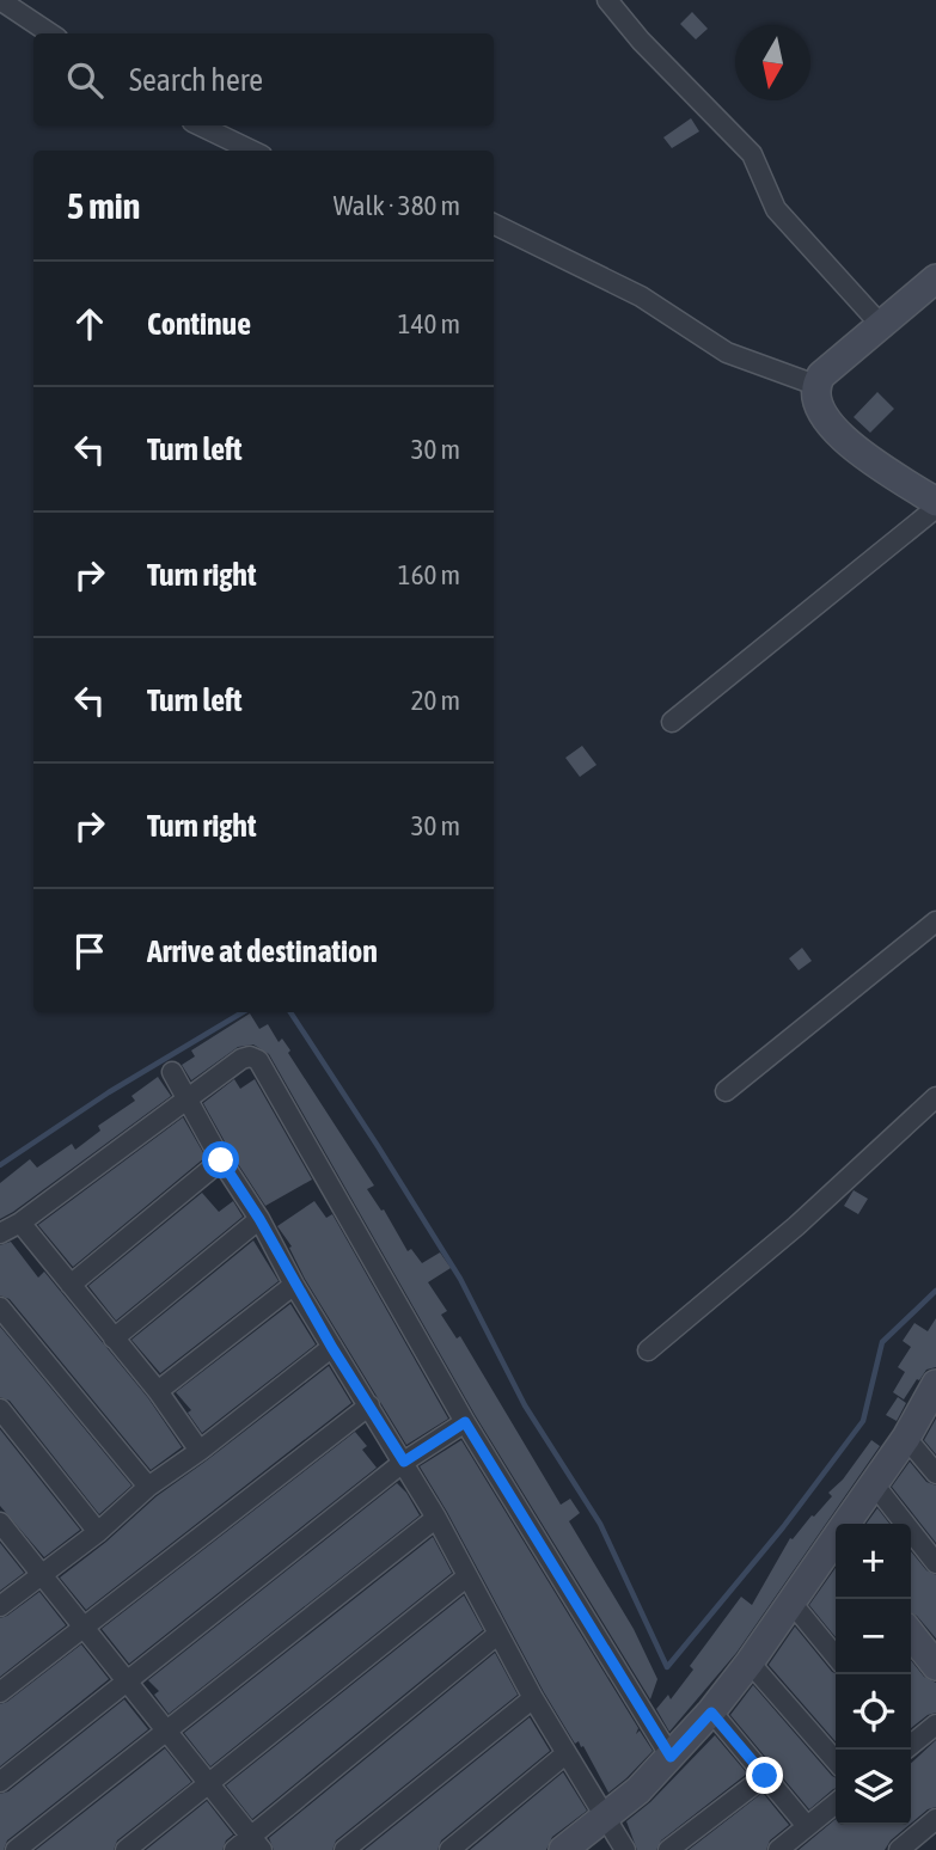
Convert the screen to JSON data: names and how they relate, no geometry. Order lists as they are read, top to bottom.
{
  "north": "bottom",
  "page": {
    "search": "Search here",
    "heading": ["5 min", "Walk · 380 m"],
    "list": [
      ["Continue", "140 m"],
      ["Turn left", "30 m"],
      ["Turn right", "160 m"],
      ["Turn left", "20 m"],
      ["Turn right", "30 m"],
      "Arrive at destination"
    ],
    "map_buttons": ["+", "−"]
  }
}
